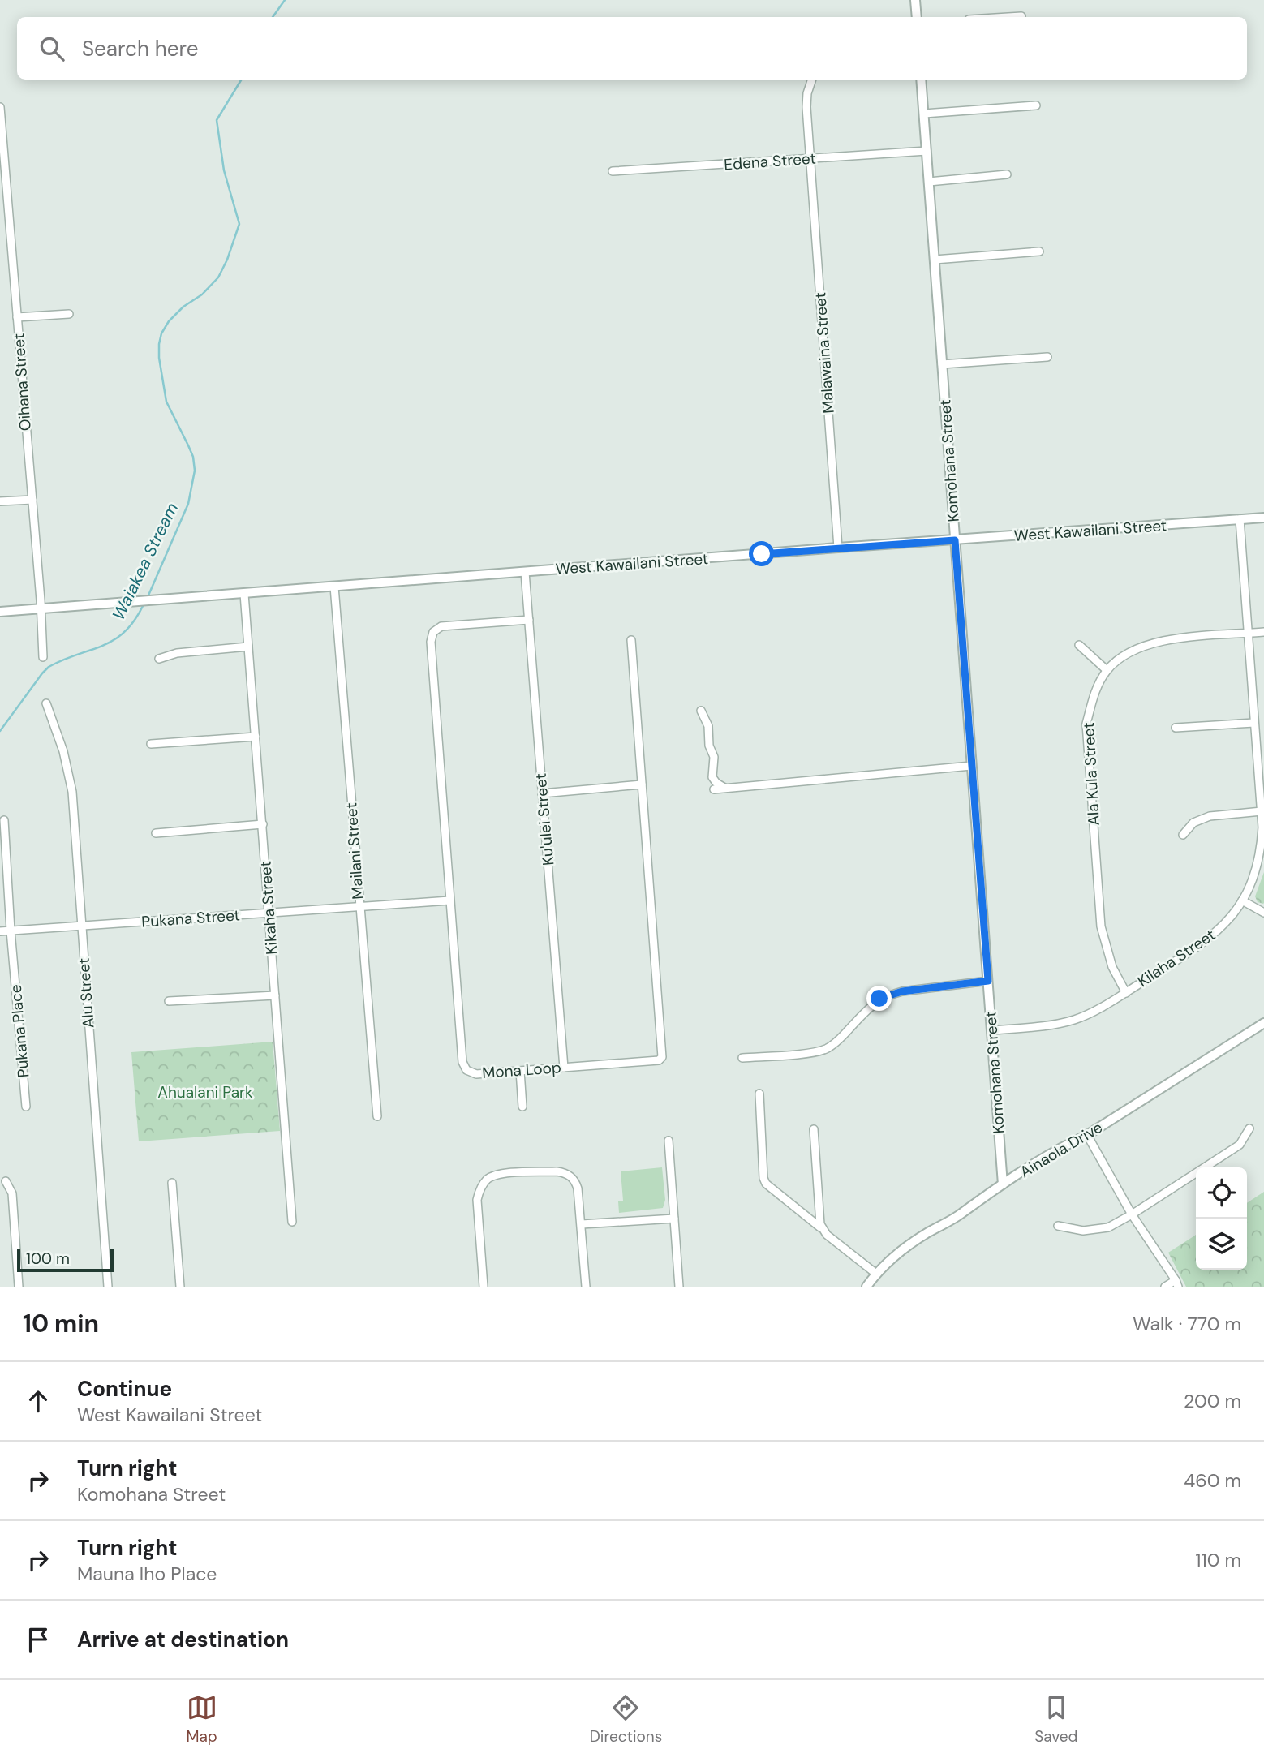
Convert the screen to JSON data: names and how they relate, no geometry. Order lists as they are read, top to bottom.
{
  "streets": {
    "street": [
      "Edena Street",
      "Malawaina Street",
      "Oihana Street",
      "Komohana Street",
      "West Kawailani Street",
      "Ala Kula Street",
      "Ku'ulei Street",
      "Mailani Street",
      "Kikaha Street",
      "Pukana Street",
      "Kilaha Street",
      "Alu Street",
      "Pukana Place",
      "Mona Loop",
      "Ainaola Drive"
    ]
  },
  "crossings": [
    ["Edena Street", "Malawaina Street"],
    ["Edena Street", "Komohana Street"],
    ["Malawaina Street", "West Kawailani Street"],
    ["Oihana Street", "West Kawailani Street"],
    ["Komohana Street", "West Kawailani Street"],
    ["Komohana Street", "Kilaha Street"],
    ["Komohana Street", "Ainaola Drive"],
    ["West Kawailani Street", "Ku'ulei Street"],
    ["West Kawailani Street", "Mailani Street"],
    ["West Kawailani Street", "Kikaha Street"],
    ["West Kawailani Street", "Kilaha Street"],
    ["Ala Kula Street", "Kilaha Street"],
    ["Ku'ulei Street", "Mona Loop"],
    ["Mailani Street", "Pukana Street"],
    ["Kikaha Street", "Pukana Street"],
    ["Pukana Street", "Alu Street"],
    ["Pukana Street", "Pukana Place"],
    ["Pukana Street", "Mona Loop"]
  ],
  "water": ["Waiakea Stream"],
  "parks": ["Ahualani Park"],
  "scale_bar": "100 m",
  "page": {
    "search": "Search here",
    "scale": "100 m",
    "heading": ["10 min", "Walk · 770 m"],
    "list": [
      ["Continue", "West Kawailani Street", "200 m"],
      ["Turn right", "Komohana Street", "460 m"],
      ["Turn right", "Mauna Iho Place", "110 m"],
      "Arrive at destination"
    ],
    "nav": ["Map", "Directions", "Saved"]
  }
}
